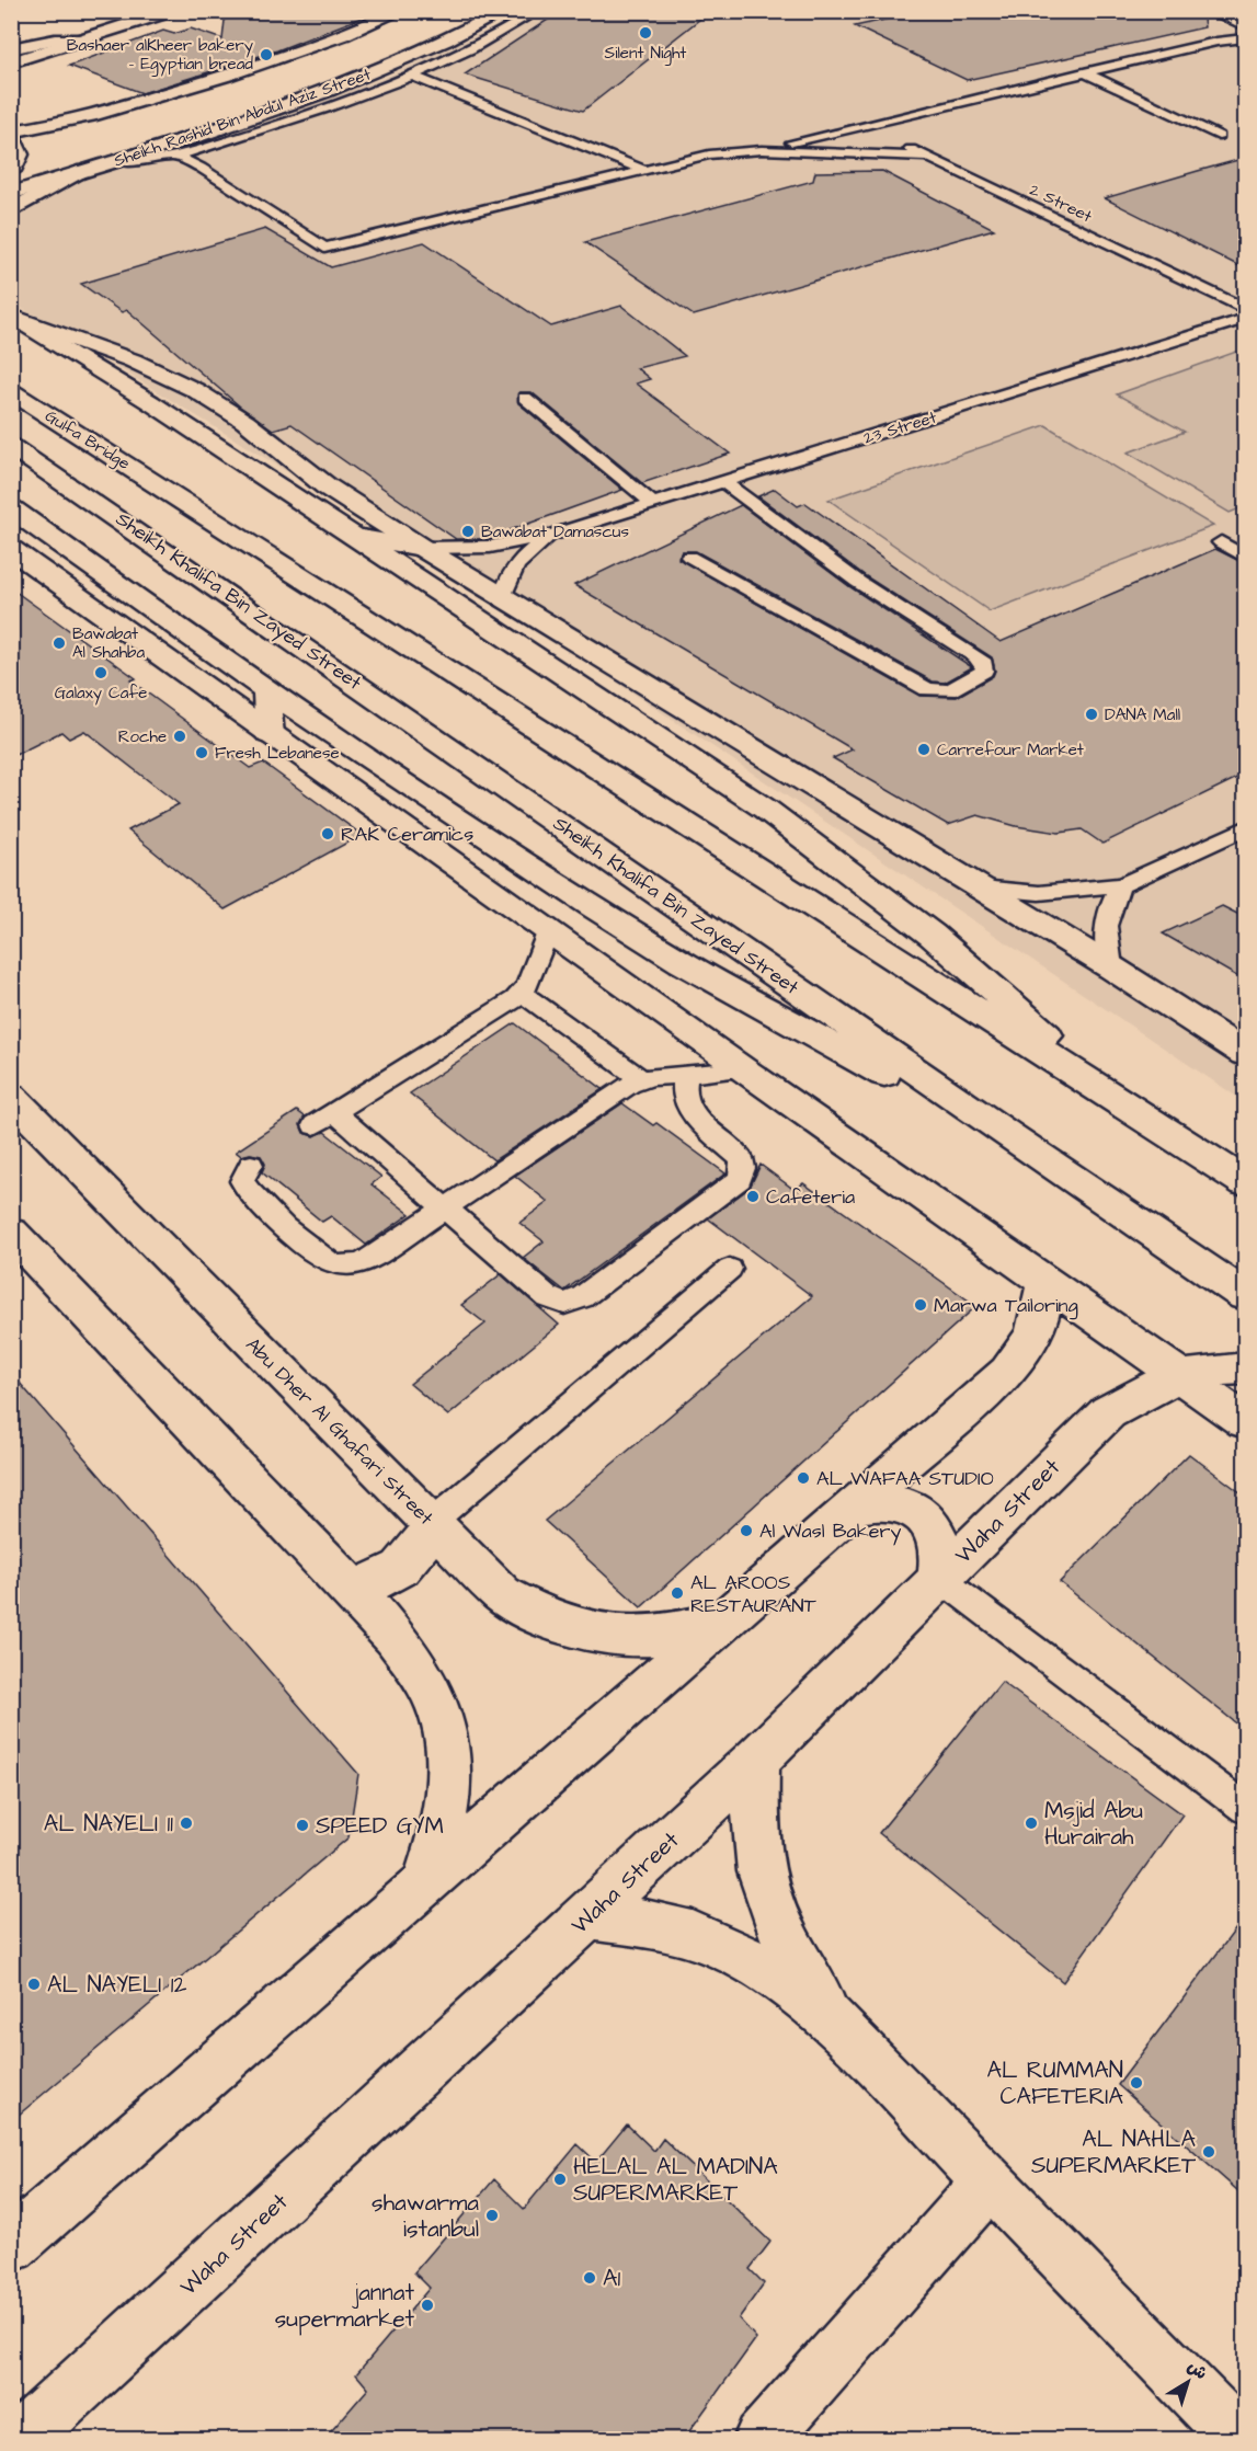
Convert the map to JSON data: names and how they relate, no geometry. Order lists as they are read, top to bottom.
{
  "streets": {
    "street": [
      "Sheikh Rashid Bin Abdul Aziz Street",
      "Gulfa Bridge",
      "Sheikh Khalifa Bin Zayed Street",
      "Abu Dher Al Ghafari Street",
      "Waha Street"
    ],
    "lane": ["2 Street", "23 Street"]
  },
  "places": [
    "Silent Night",
    "Bashaer alKheer bakery - Egyptian bread",
    "Bawabat Damascus",
    "Bawabat Al Shahba",
    "Galaxy Cafe",
    "DANA Mall",
    "Roche",
    "Carrefour Market",
    "Fresh Lebanese",
    "RAK Ceramics",
    "Cafeteria",
    "Marwa Tailoring",
    "AL WAFAA STUDIO",
    "Al Wasl Bakery",
    "AL AROOS RESTAURANT",
    "AL NAYELI 11",
    "Msjid Abu Hurairah",
    "SPEED GYM",
    "AL NAYELI 12",
    "AL RUMMAN CAFETERIA",
    "AL NAHLA SUPERMARKET",
    "HELAL AL MADINA SUPERMARKET",
    "shawarma istanbul",
    "A1",
    "jannat supermarket"
  ],
  "north": "top right"
}
